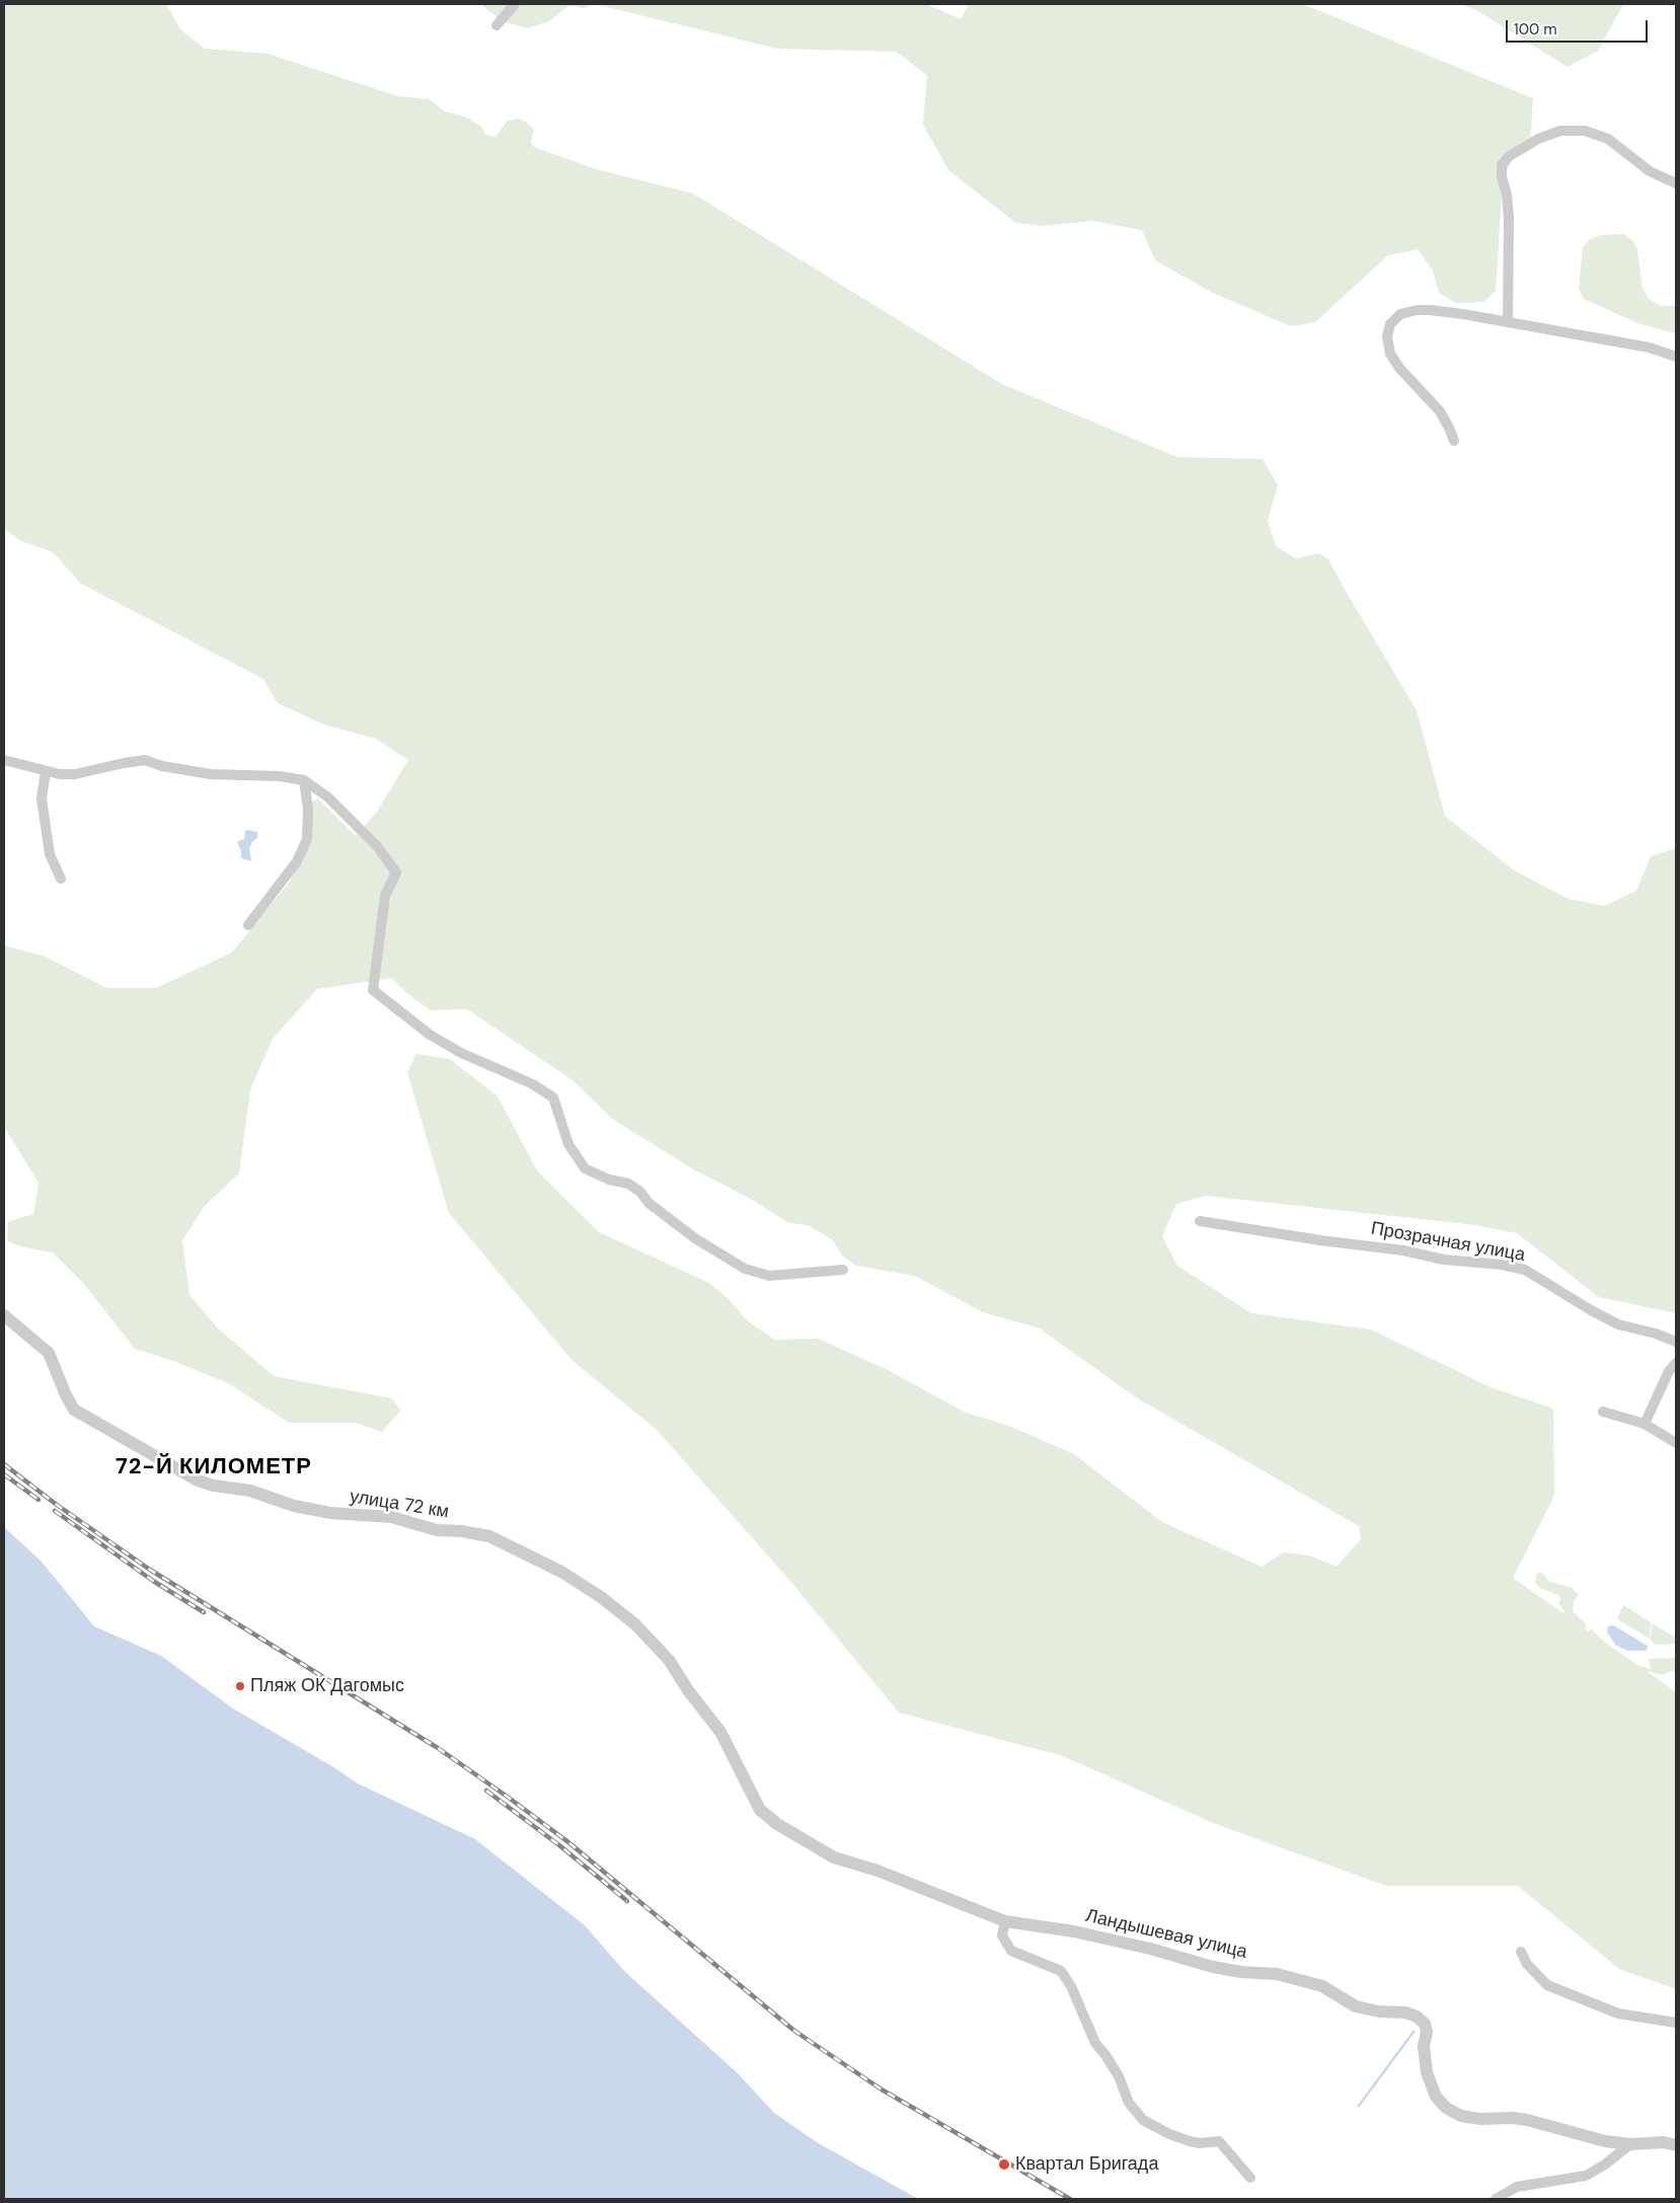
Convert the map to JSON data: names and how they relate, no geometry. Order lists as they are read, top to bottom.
{
  "streets": {
    "street": ["Прозрачная улица", "улица 72 км", "Ландышевая улица"]
  },
  "crossings": [
    ["улица 72 км", "Ландышевая улица"]
  ],
  "districts": ["72-Й КИЛОМЕТР"],
  "places": ["Пляж ОК Дагомыс", "Квартал Бригада"],
  "scale_bar": "100 m"
}
